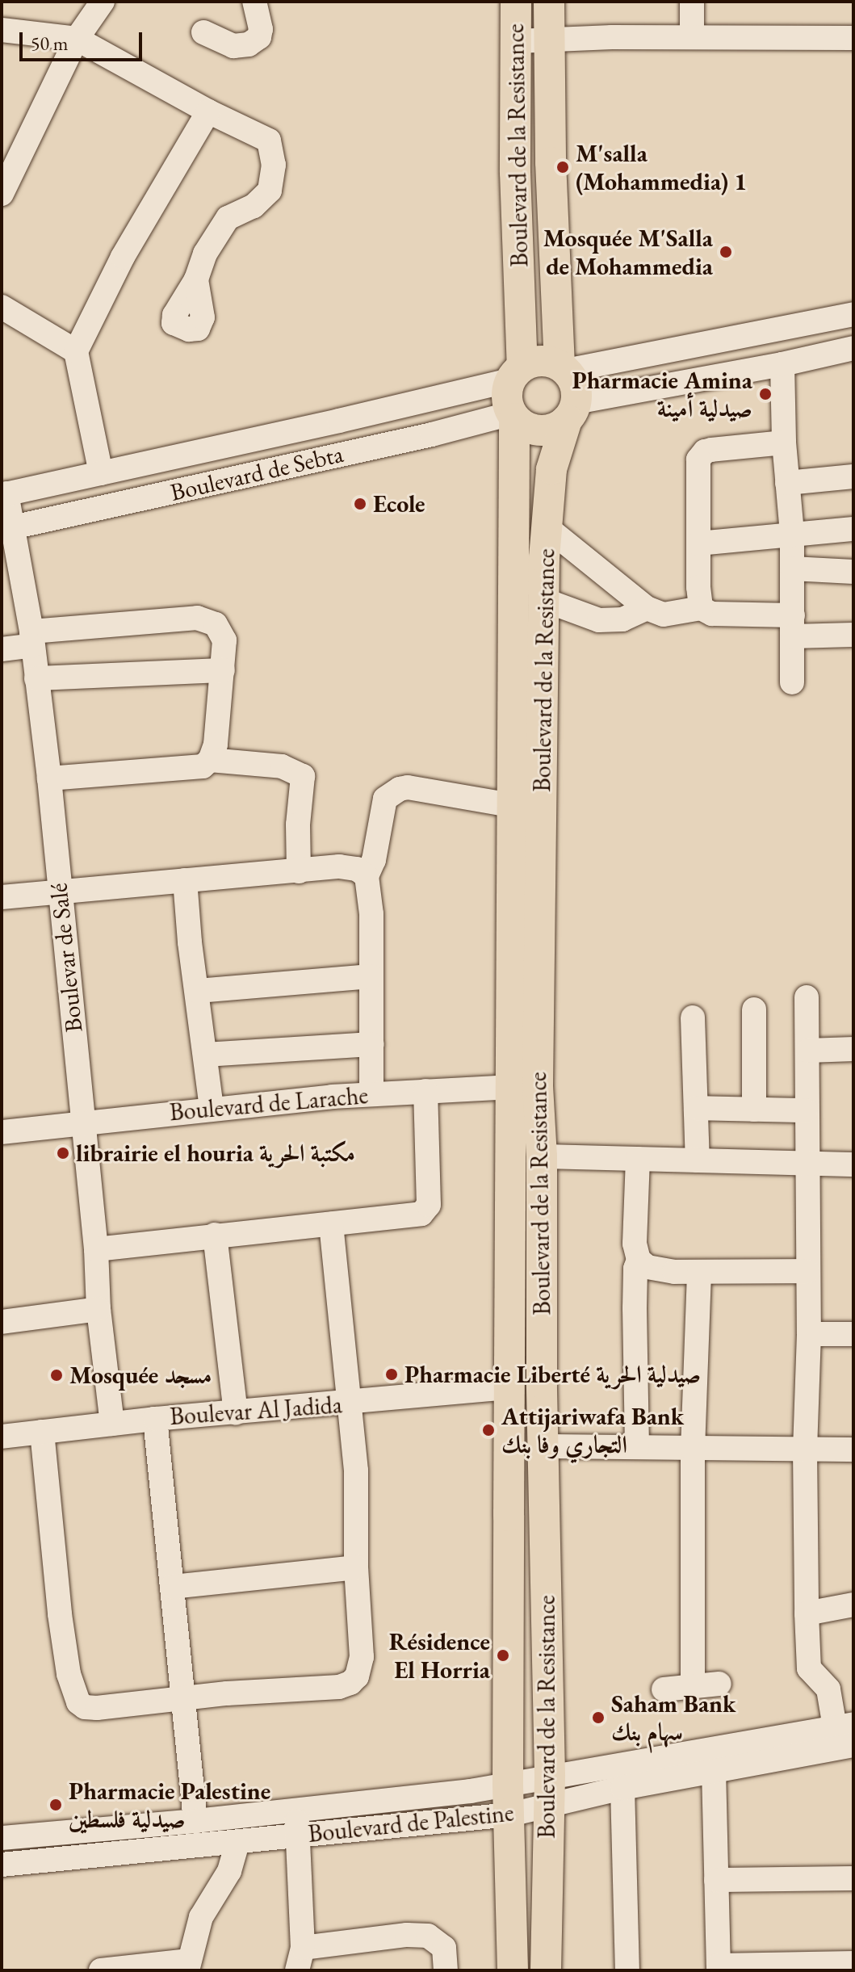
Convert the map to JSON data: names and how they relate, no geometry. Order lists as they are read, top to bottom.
{
  "streets": {
    "main road": ["Boulevard de la Resistance"],
    "street": [
      "Boulevard de Sebta",
      "Boulevar de Salé",
      "Boulevard de Larache",
      "Boulevar Al Jadida",
      "Boulevard de Palestine"
    ]
  },
  "crossings": [
    ["Boulevard de la Resistance", "Boulevard de Sebta"],
    ["Boulevard de la Resistance", "Boulevard de Larache"],
    ["Boulevard de la Resistance", "Boulevar Al Jadida"],
    ["Boulevard de la Resistance", "Boulevard de Palestine"],
    ["Boulevard de Sebta", "Boulevar de Salé"],
    ["Boulevar de Salé", "Boulevard de Larache"],
    ["Boulevar de Salé", "Boulevar Al Jadida"]
  ],
  "places": [
    "M'salla (Mohammedia) 1",
    "Mosquée M'Salla de Mohammedia",
    "Pharmacie Amina صيدلية أمينة",
    "Ecole",
    "librairie el houria مكتبة الحرية",
    "Pharmacie Liberté صيدلية الحرية",
    "Mosquée مسجد",
    "Attijariwafa Bank التجاري وفا بنك",
    "Résidence El Horria",
    "Saham Bank سهام بنك",
    "Pharmacie Palestine صيدلية فلسطين"
  ],
  "scale_bar": "50 m"
}
